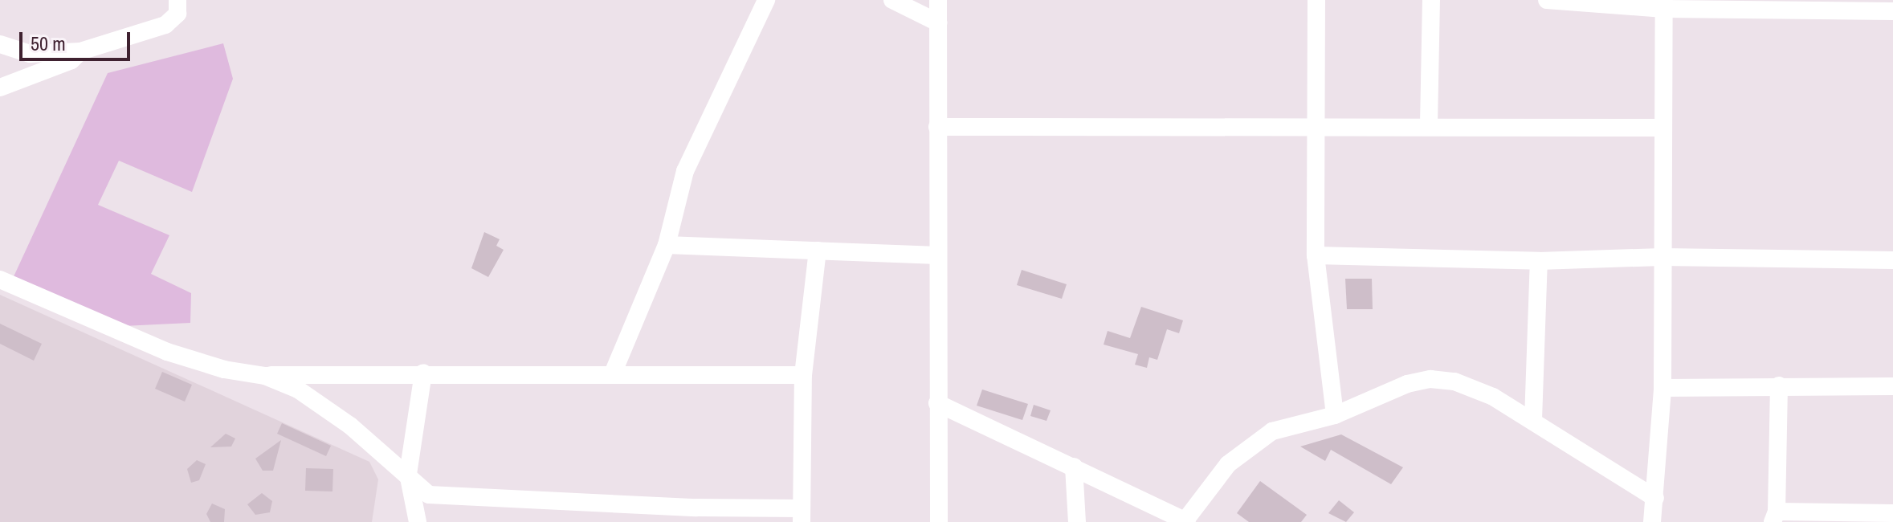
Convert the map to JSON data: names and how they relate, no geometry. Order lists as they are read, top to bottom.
{
  "scale_bar": "50 m"
}
